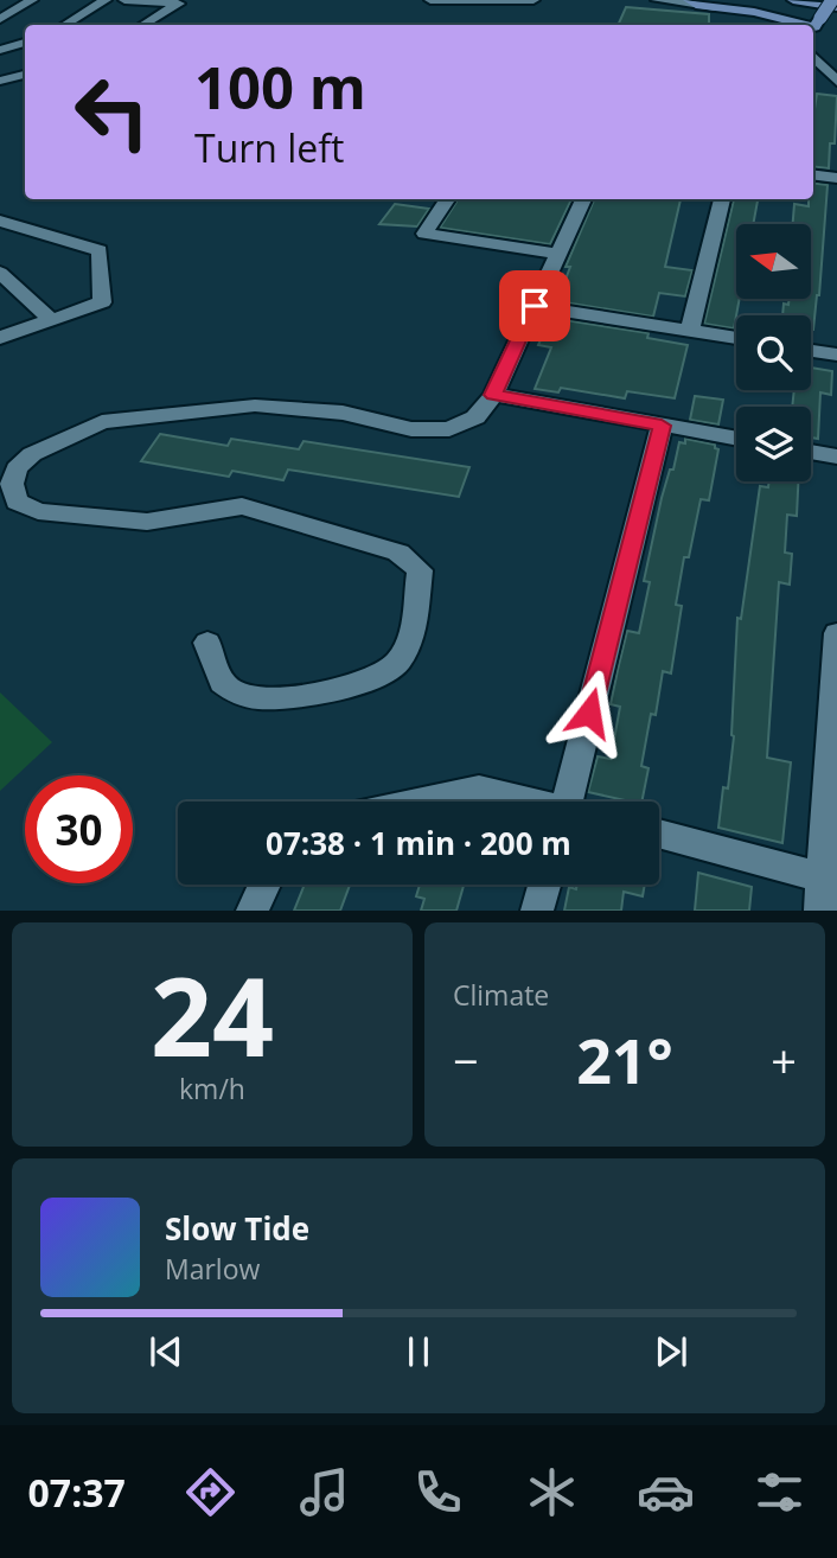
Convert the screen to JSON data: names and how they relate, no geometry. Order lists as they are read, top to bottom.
{
  "north": "left",
  "page": {
    "turn": ["100 m", "Turn left"],
    "limit": "30",
    "trip": "07:38 · 1 min · 200 m",
    "tile": [
      ["24", "km/h"],
      "Climate"
    ],
    "heat": ["−", "21°", "+"],
    "song": ["Slow Tide", "Marlow"],
    "tabs": "07:37"
  }
}
